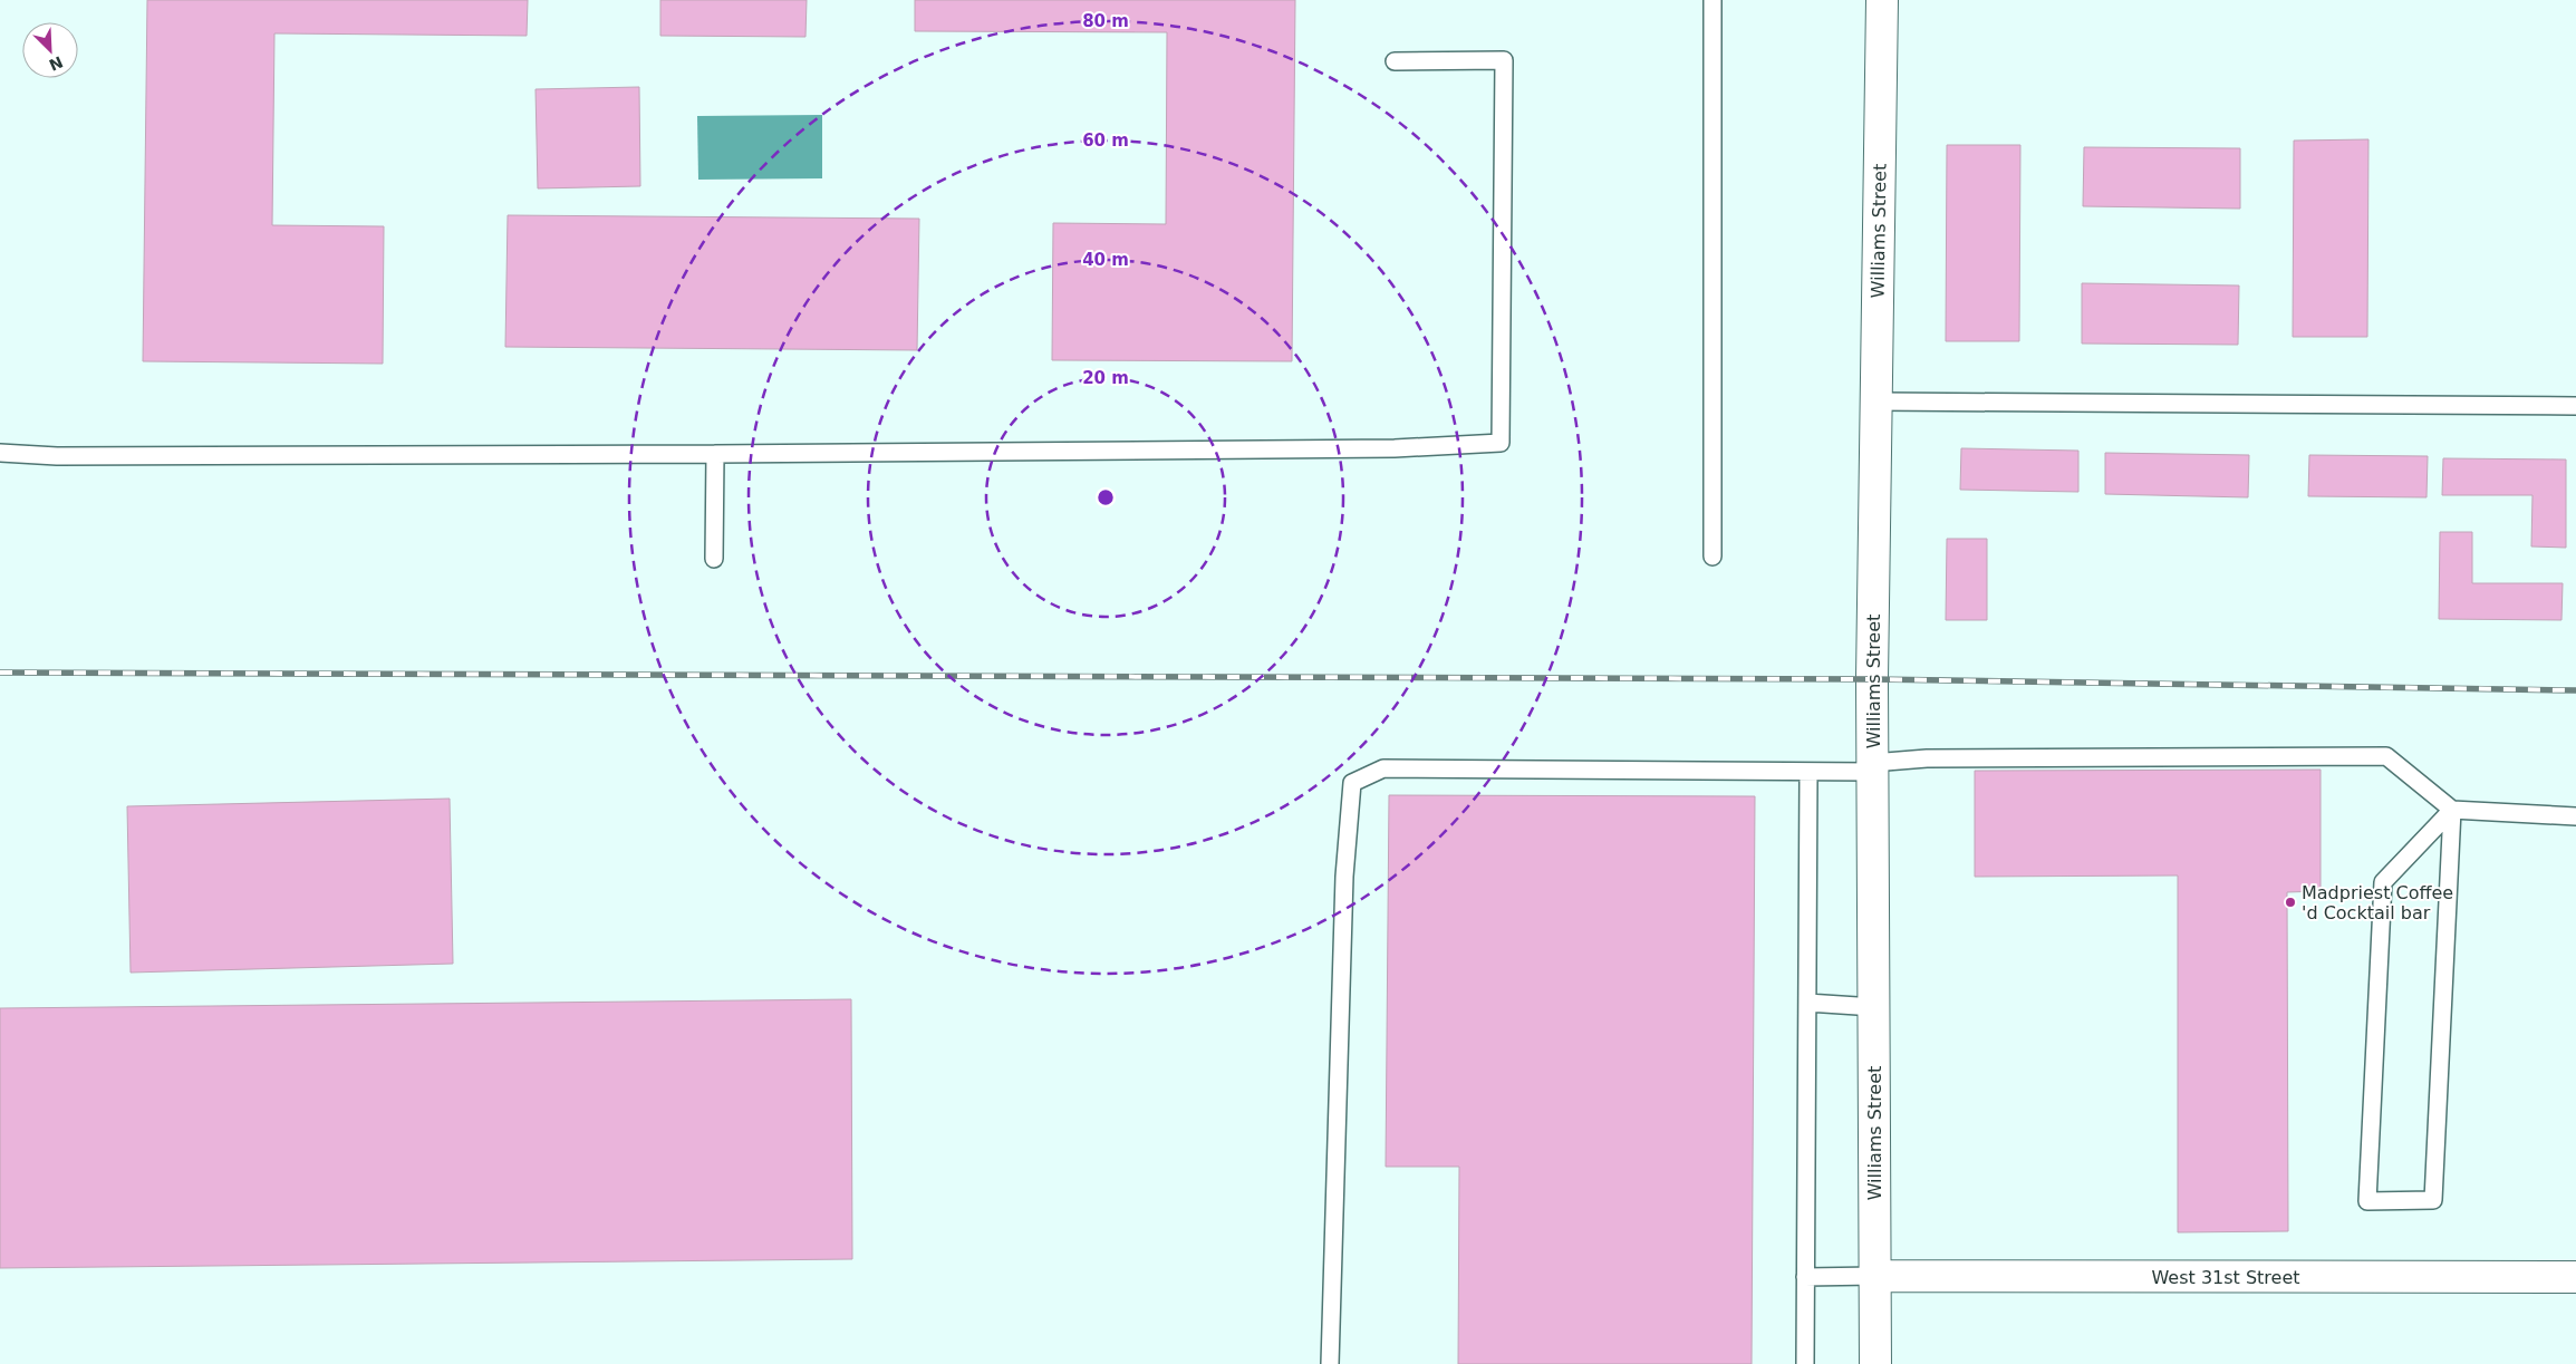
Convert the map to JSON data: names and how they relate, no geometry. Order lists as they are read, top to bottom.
{
  "streets": {
    "street": ["Williams Street", "West 31st Street"]
  },
  "crossings": [
    ["Williams Street", "West 31st Street"]
  ],
  "places": ["Madpriest Coffee 'd Cocktail bar"],
  "north": "bottom right",
  "rings": [
    "80 m",
    "60 m",
    "40 m",
    "20 m"
  ]
}
